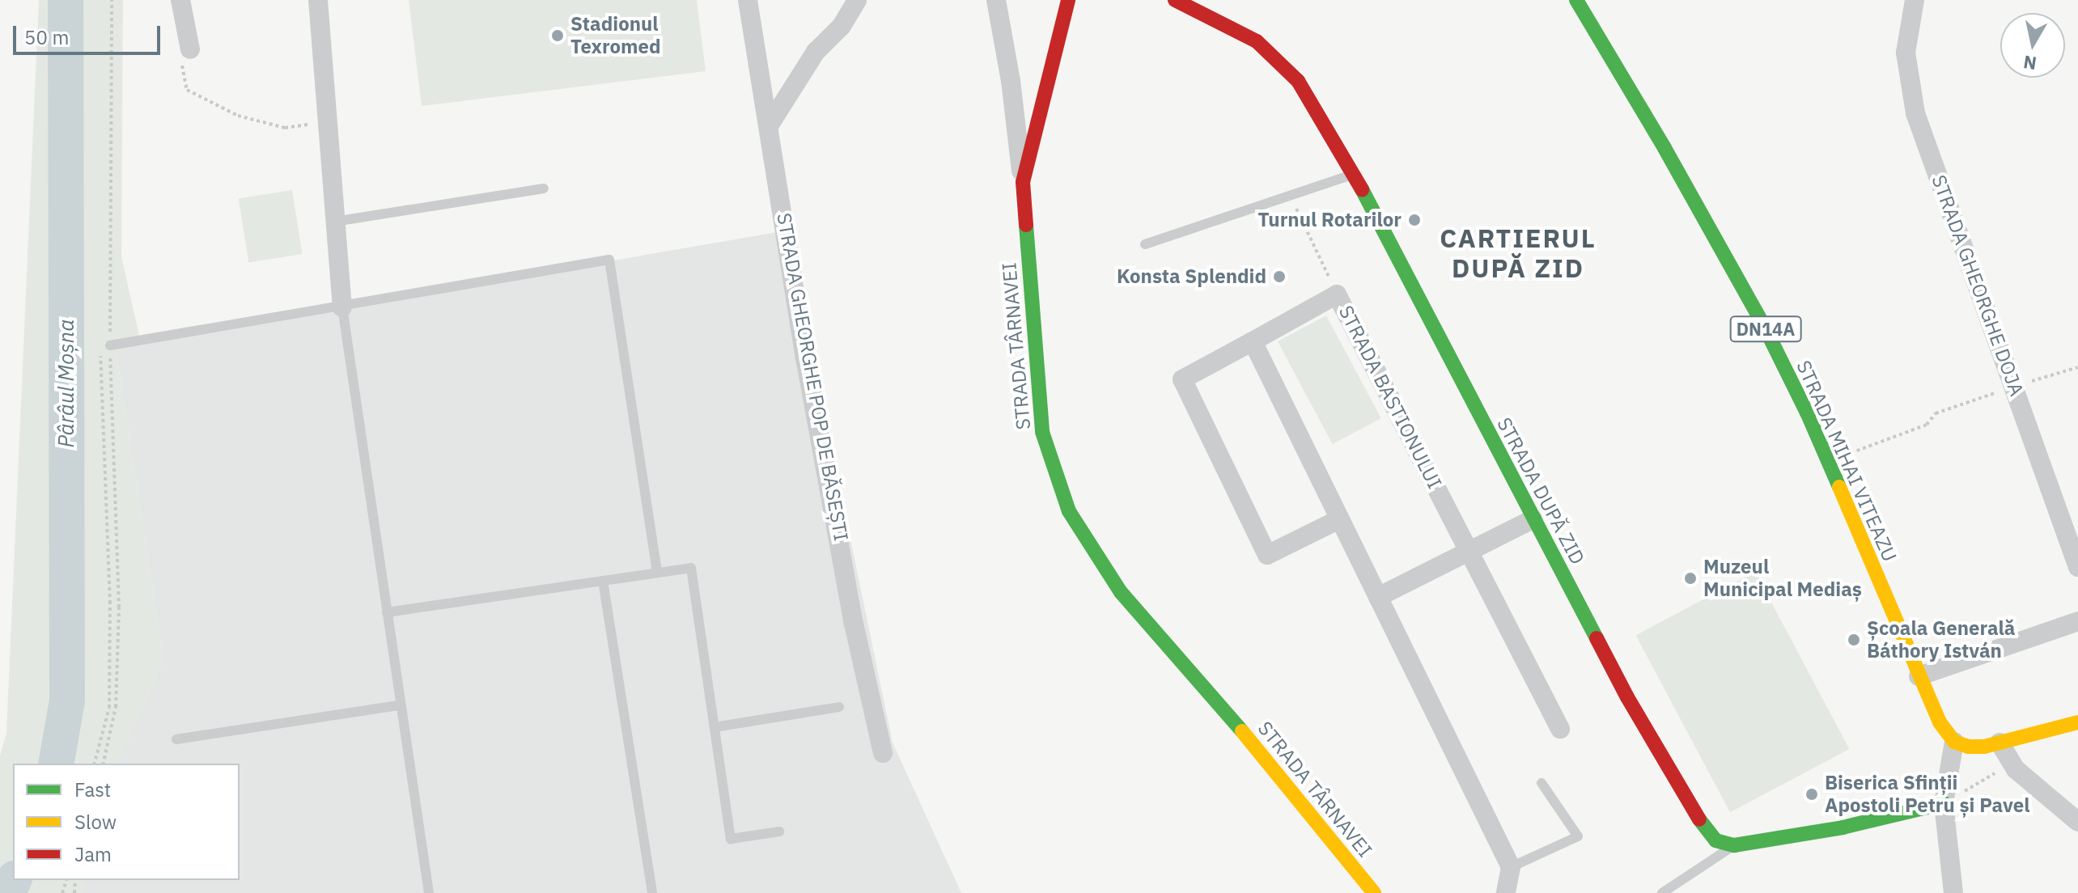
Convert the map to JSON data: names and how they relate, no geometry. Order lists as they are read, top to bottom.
{
  "streets": {
    "street": [
      "STRADA GHEORGHE DOJA",
      "DN14A",
      "STRADA TÂRNAVEI",
      "STRADA GHEORGHE POP DE BĂSEȘTI",
      "STRADA BASTIONULUI",
      "STRADA MIHAI VITEAZU",
      "STRADA DUPĂ ZID"
    ]
  },
  "districts": ["CARTIERUL DUPĂ ZID"],
  "water": ["Pârâul Moșna"],
  "places": [
    "Stadionul Texromed",
    "Turnul Rotarilor",
    "Konsta Splendid",
    "Muzeul Municipal Mediaș",
    "Școala Generală Báthory István",
    "Biserica Sfinții Apostoli Petru și Pavel"
  ],
  "legend": ["Fast", "Slow", "Jam"],
  "scale_bar": "50 m",
  "north": "bottom"
}
